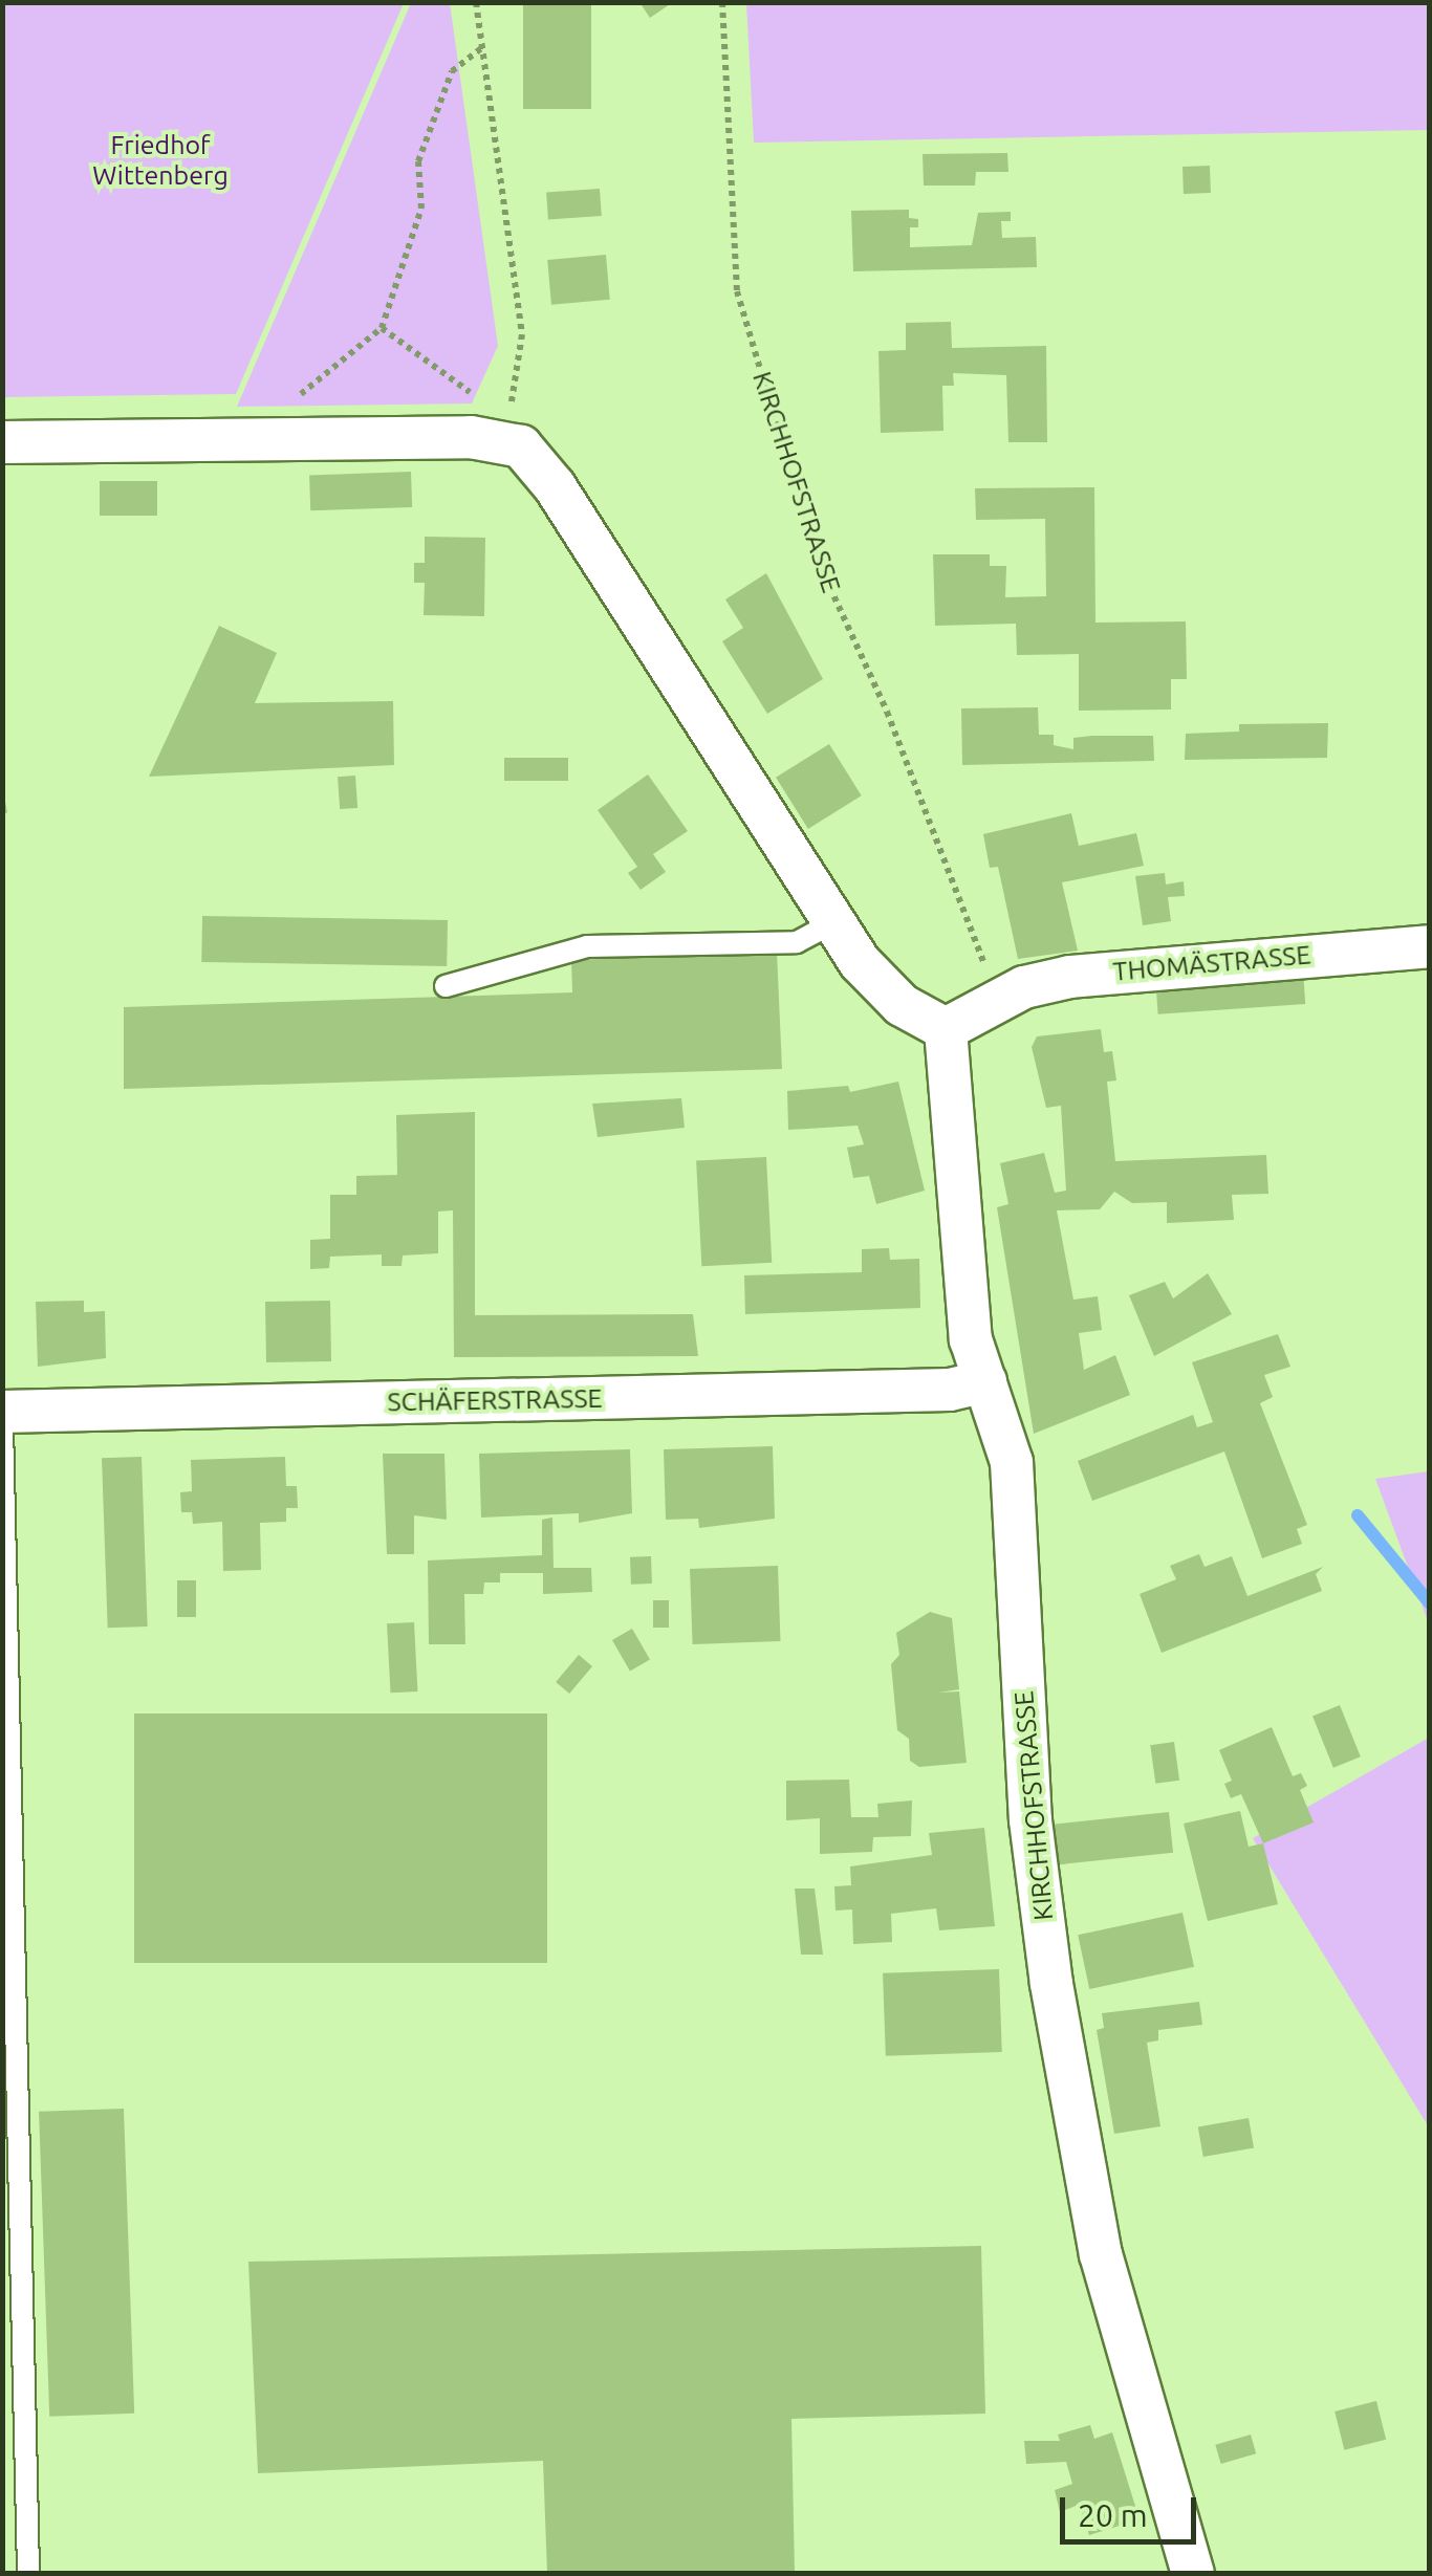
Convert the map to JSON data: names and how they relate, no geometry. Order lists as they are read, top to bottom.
{
  "streets": {
    "street": ["KIRCHHOFSTRASSE", "THOMÄSTRASSE", "SCHÄFERSTRASSE"]
  },
  "crossings": [
    ["KIRCHHOFSTRASSE", "THOMÄSTRASSE"],
    ["KIRCHHOFSTRASSE", "SCHÄFERSTRASSE"]
  ],
  "parks": ["Friedhof Wittenberg"],
  "scale_bar": "20 m"
}
